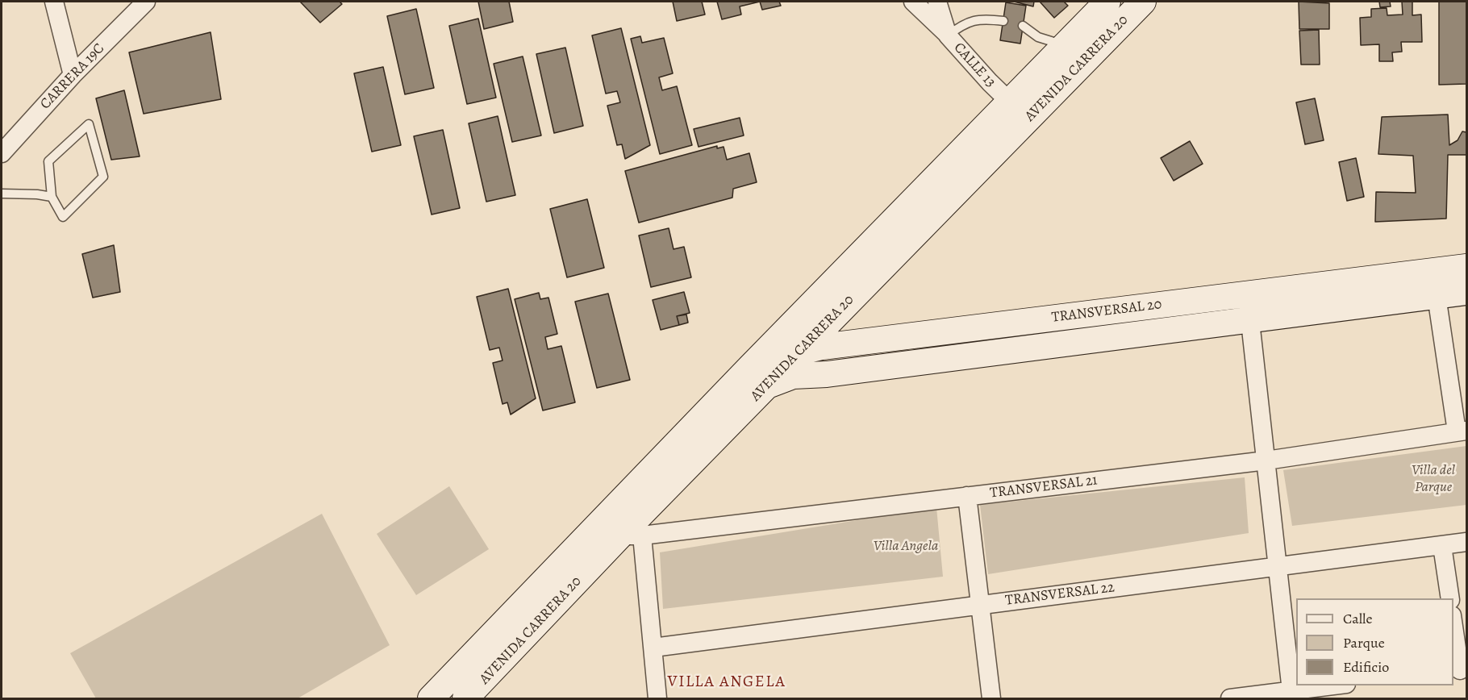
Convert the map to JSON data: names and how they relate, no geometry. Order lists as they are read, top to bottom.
{
  "streets": {
    "main road": ["AVENIDA CARRERA 20", "TRANSVERSAL 20"],
    "street": [
      "CALLE 13",
      "CARRERA 19C",
      "TRANSVERSAL 21",
      "TRANSVERSAL 22"
    ]
  },
  "crossings": [
    ["CALLE 13", "AVENIDA CARRERA 20"],
    ["AVENIDA CARRERA 20", "TRANSVERSAL 20"],
    ["AVENIDA CARRERA 20", "TRANSVERSAL 21"]
  ],
  "districts": ["VILLA ANGELA"],
  "parks": ["Villa del Parque", "Villa Angela"],
  "legend": ["Calle", "Parque", "Edificio"]
}
